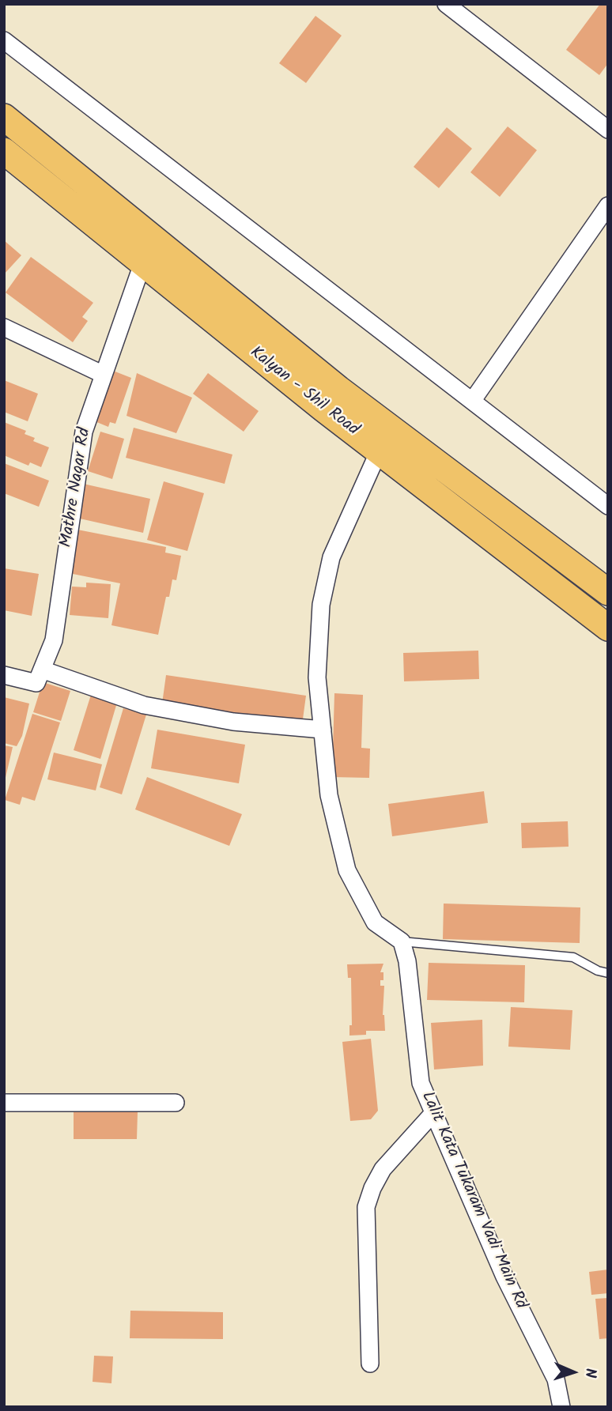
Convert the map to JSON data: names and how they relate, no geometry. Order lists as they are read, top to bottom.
{
  "streets": {
    "main road": ["Kalyan - Shil Road"],
    "street": ["Mathre Nagar Rd", "Lalit Kata Tukaram Vadi Main Rd"]
  },
  "crossings": [
    ["Kalyan - Shil Road", "Mathre Nagar Rd"]
  ],
  "north": "right"
}
